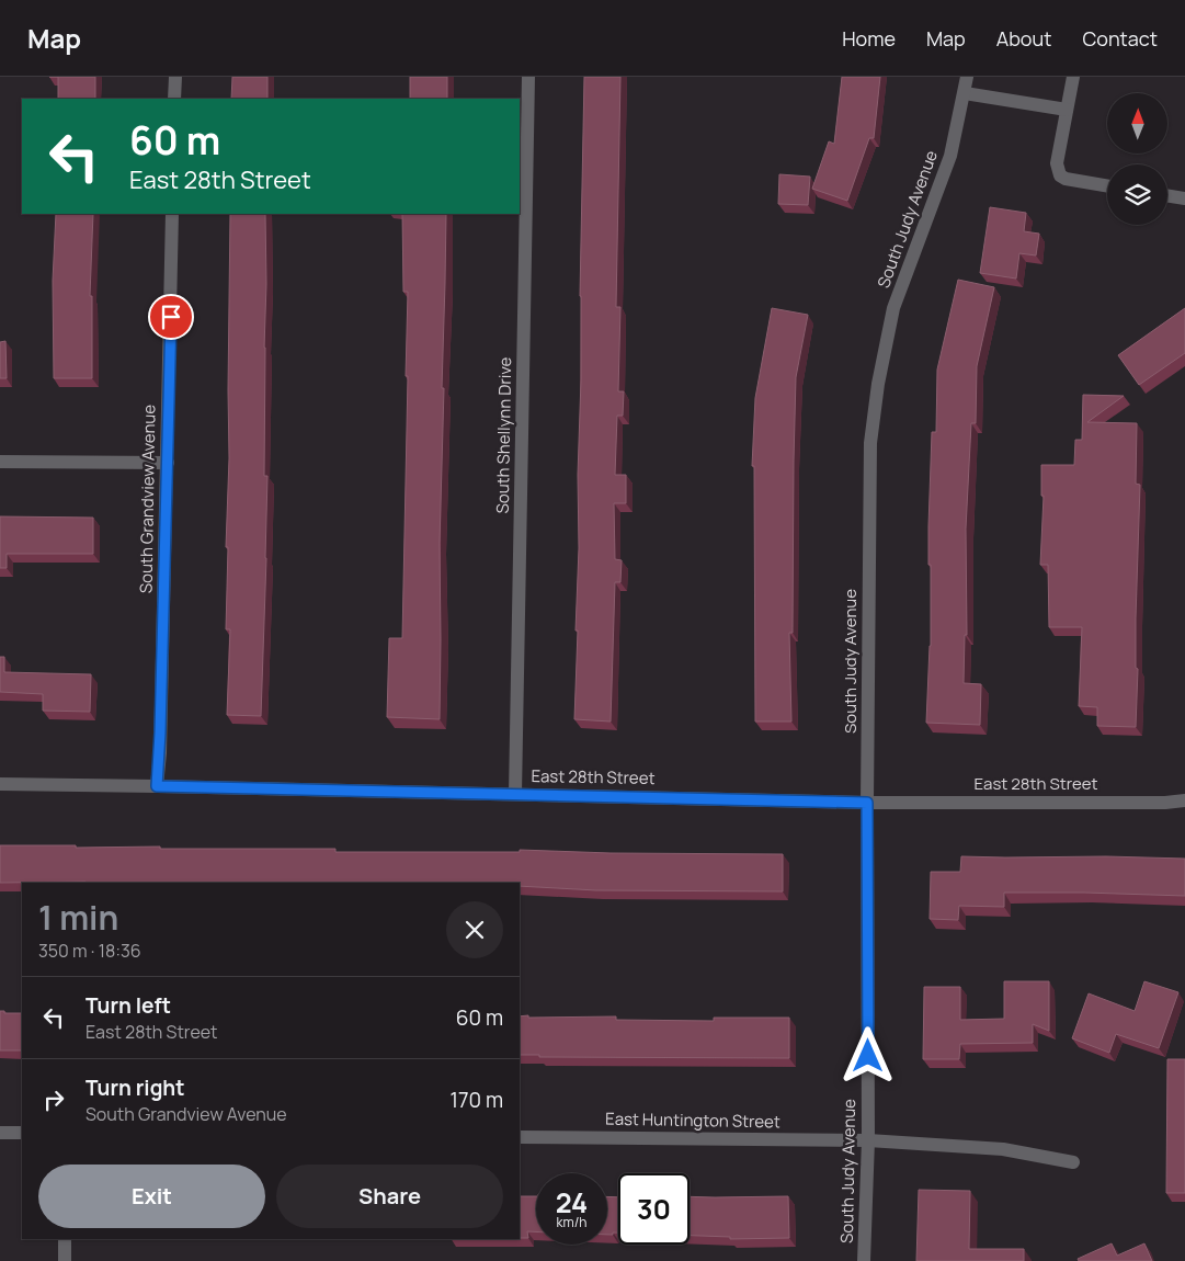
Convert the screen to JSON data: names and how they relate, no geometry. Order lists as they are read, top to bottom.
{
  "streets": {
    "street": [
      "South Judy Avenue",
      "South Shellynn Drive",
      "South Grandview Avenue",
      "East 28th Street",
      "East Huntington Street"
    ]
  },
  "crossings": [
    ["South Judy Avenue", "East 28th Street"],
    ["South Judy Avenue", "East Huntington Street"],
    ["South Shellynn Drive", "East 28th Street"],
    ["South Grandview Avenue", "East 28th Street"]
  ],
  "north": "top",
  "page": {
    "header": "Map",
    "nav": [
      "Home",
      "Map",
      "About",
      "Contact"
    ],
    "turn": ["60 m", "East 28th Street"],
    "heading": ["1 min", "350 m · 18:36"],
    "list": [
      {
        "name": "Turn left",
        "note": "East 28th Street",
        "value": "60 m"
      },
      {
        "name": "Turn right",
        "note": "South Grandview Avenue",
        "value": "170 m"
      }
    ],
    "buttons": ["Exit", "Share"],
    "speed": "24 km/h",
    "limit": "30"
  }
}
